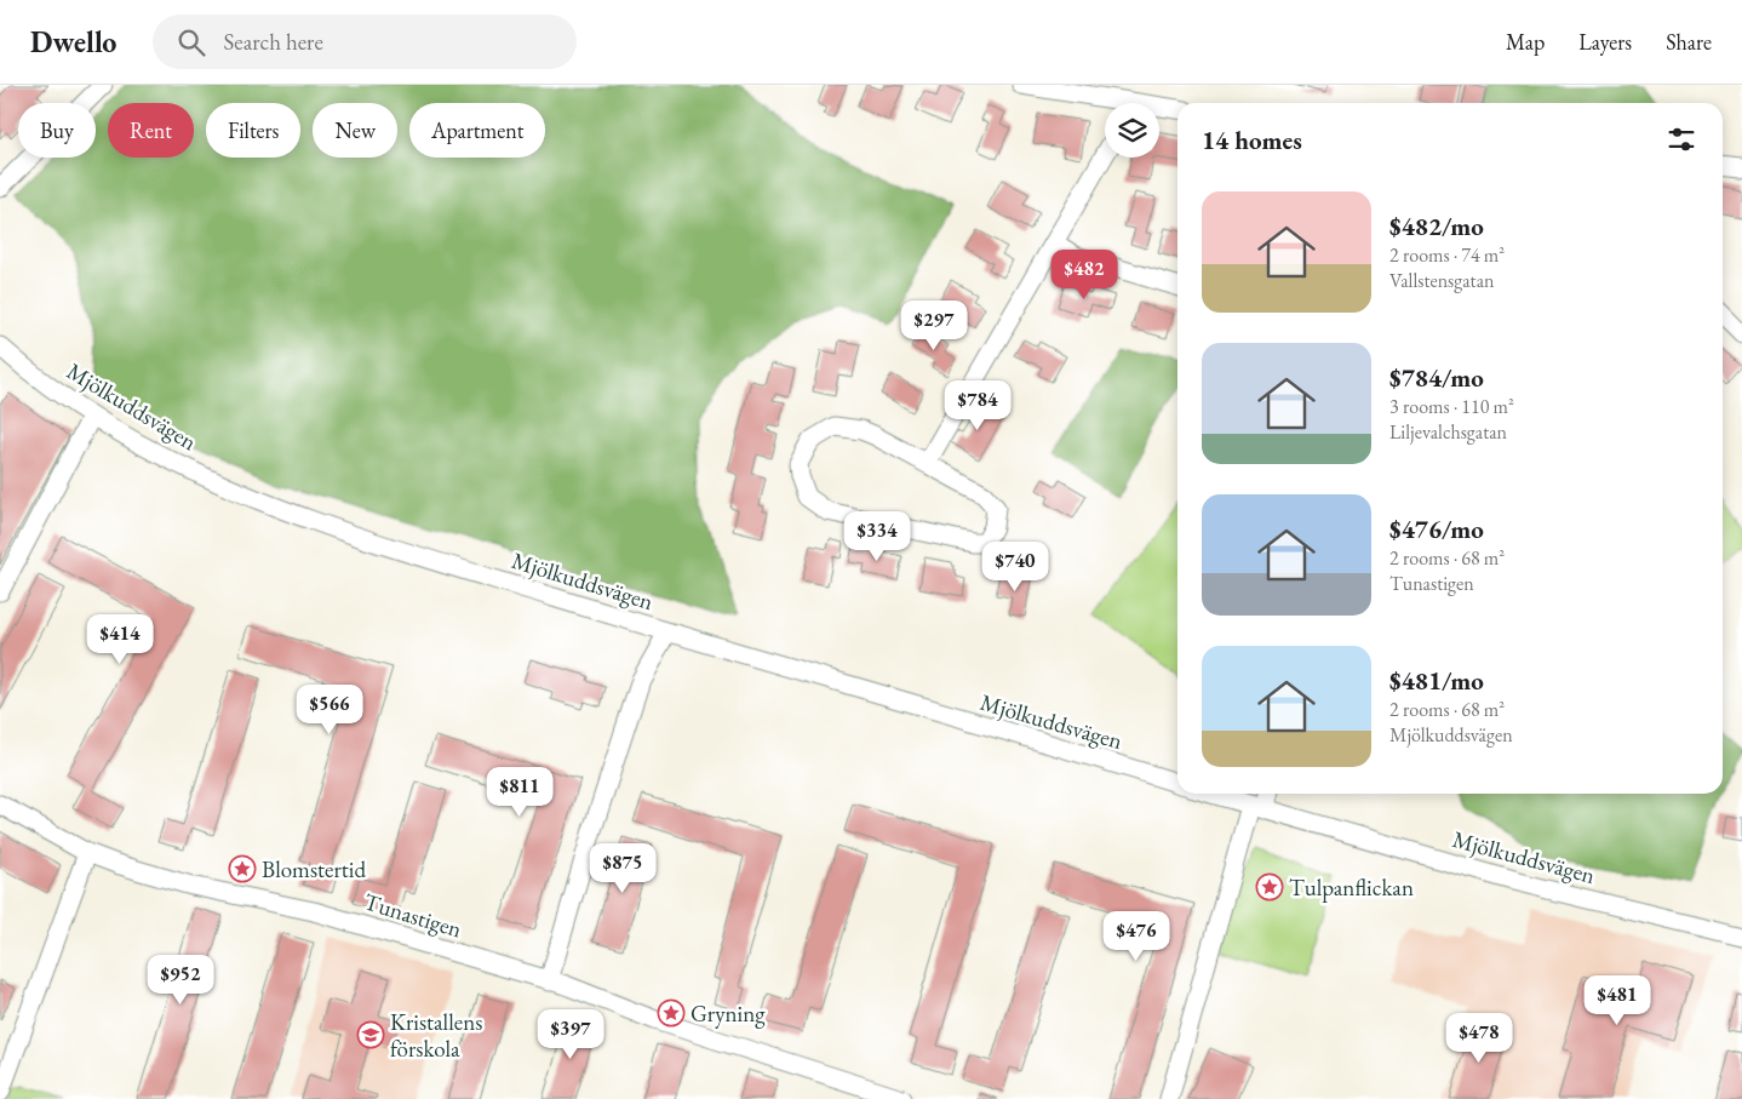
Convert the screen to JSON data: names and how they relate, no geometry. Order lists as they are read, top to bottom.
{
  "streets": {
    "street": ["Mjölkuddsvägen", "Tunastigen"]
  },
  "places": {
    "place": ["Blomstertid", "Tulpanflickan", "Gryning"],
    "school or university": ["Kristallens förskola"]
  },
  "page": {
    "header": "Dwello",
    "search": "Search here",
    "nav": ["Map", "Layers", "Share"],
    "chip": [
      "Buy",
      "Rent",
      "Filters",
      "New",
      "Apartment"
    ],
    "heading": "14 homes",
    "list": [
      {
        "name": "$482/mo",
        "note": "2 rooms · 74 m² · Vallstensgatan"
      },
      {
        "name": "$784/mo",
        "note": "3 rooms · 110 m² · Liljevalchsgatan"
      },
      {
        "name": "$476/mo",
        "note": "2 rooms · 68 m² · Tunastigen"
      },
      {
        "name": "$481/mo",
        "note": "2 rooms · 68 m² · Mjölkuddsvägen"
      }
    ],
    "price": [
      "$482",
      "$297",
      "$784",
      "$334",
      "$740",
      "$414",
      "$566",
      "$811",
      "$875",
      "$476",
      "$952",
      "$481",
      "$397",
      "$478"
    ]
  }
}
